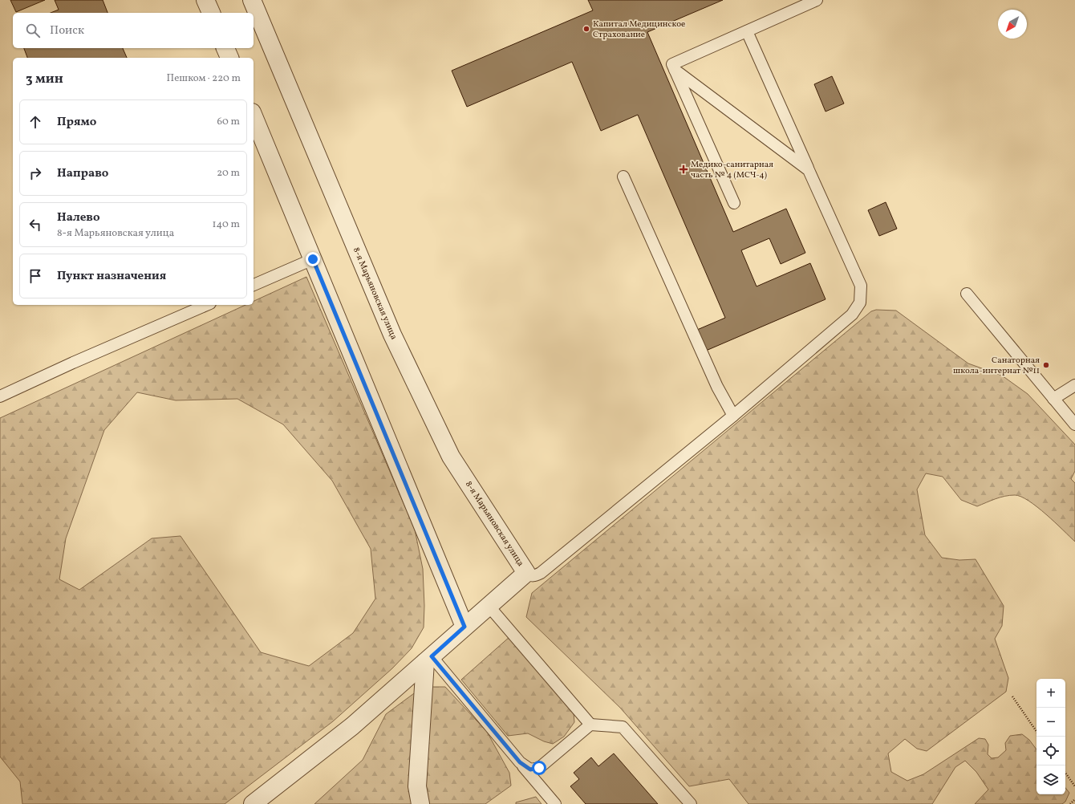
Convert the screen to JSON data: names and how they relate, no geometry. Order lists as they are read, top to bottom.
{
  "streets": {
    "street": ["8-я Марьяновская улица"]
  },
  "places": {
    "other": ["Капитал Медицинское Страхование", "Санаторная школа-интернат №11"],
    "health": ["Медико-санитарная часть № 4 (МСЧ-4)"]
  },
  "north": "bottom left",
  "page": {
    "search": "Поиск",
    "heading": ["3 мин", "Пешком · 220 m"],
    "list": [
      ["Прямо", "60 m"],
      ["Направо", "20 m"],
      ["Налево", "8-я Марьяновская улица", "140 m"],
      "Пункт назначения"
    ],
    "map_buttons": ["+", "−"]
  }
}
